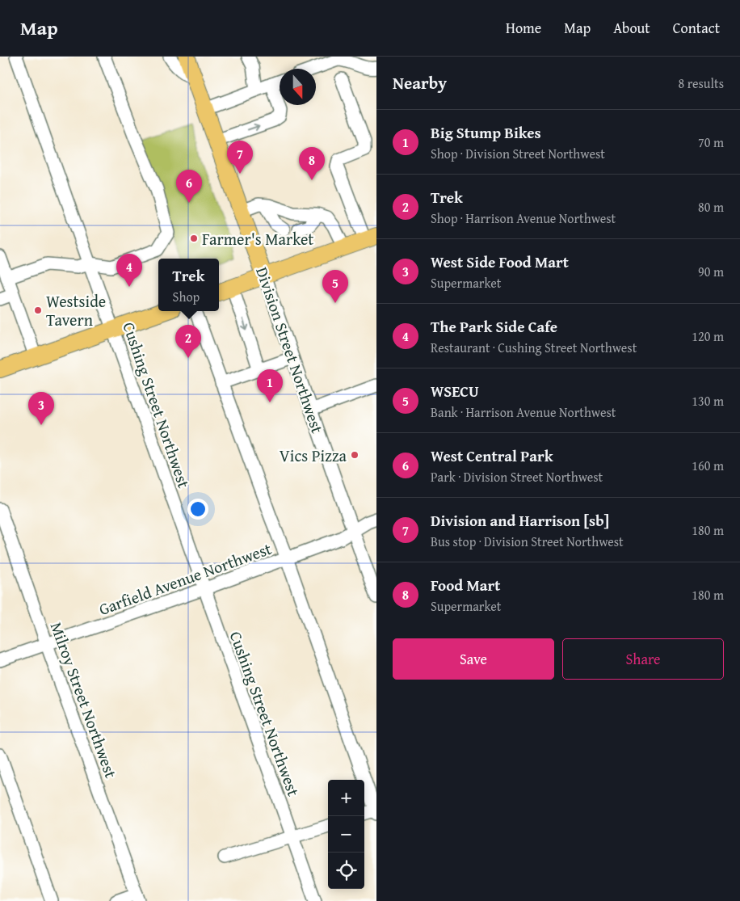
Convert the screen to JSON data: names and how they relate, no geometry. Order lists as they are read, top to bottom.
{
  "streets": {
    "main road": ["Division Street Northwest"],
    "street": ["Cushing Street Northwest", "Garfield Avenue Northwest", "Milroy Street Northwest"]
  },
  "crossings": [
    ["Division Street Northwest", "Garfield Avenue Northwest"],
    ["Cushing Street Northwest", "Garfield Avenue Northwest"],
    ["Garfield Avenue Northwest", "Milroy Street Northwest"]
  ],
  "places": ["Farmer's Market", "Westside Tavern", "Vics Pizza"],
  "north": "bottom",
  "page": {
    "header": "Map",
    "nav": [
      "Home",
      "Map",
      "About",
      "Contact"
    ],
    "heading": ["Nearby", "8 results"],
    "list": [
      {
        "mark": "1",
        "name": "Big Stump Bikes",
        "note": "Shop · Division Street Northwest",
        "value": "70 m"
      },
      {
        "mark": "2",
        "name": "Trek",
        "note": "Shop · Harrison Avenue Northwest",
        "value": "80 m"
      },
      {
        "mark": "3",
        "name": "West Side Food Mart",
        "note": "Supermarket",
        "value": "90 m"
      },
      {
        "mark": "4",
        "name": "The Park Side Cafe",
        "note": "Restaurant · Cushing Street Northwest",
        "value": "120 m"
      },
      {
        "mark": "5",
        "name": "WSECU",
        "note": "Bank · Harrison Avenue Northwest",
        "value": "130 m"
      },
      {
        "mark": "6",
        "name": "West Central Park",
        "note": "Park · Division Street Northwest",
        "value": "160 m"
      },
      {
        "mark": "7",
        "name": "Division and Harrison [sb]",
        "note": "Bus stop · Division Street Northwest",
        "value": "180 m"
      },
      {
        "mark": "8",
        "name": "Food Mart",
        "note": "Supermarket",
        "value": "180 m"
      }
    ],
    "pins": [
      "7",
      "8",
      "6",
      "4",
      "5",
      "2",
      "1",
      "3"
    ],
    "popup": ["Trek", "Shop"],
    "buttons": ["Save", "Share"],
    "map_buttons": ["+", "−"]
  }
}
